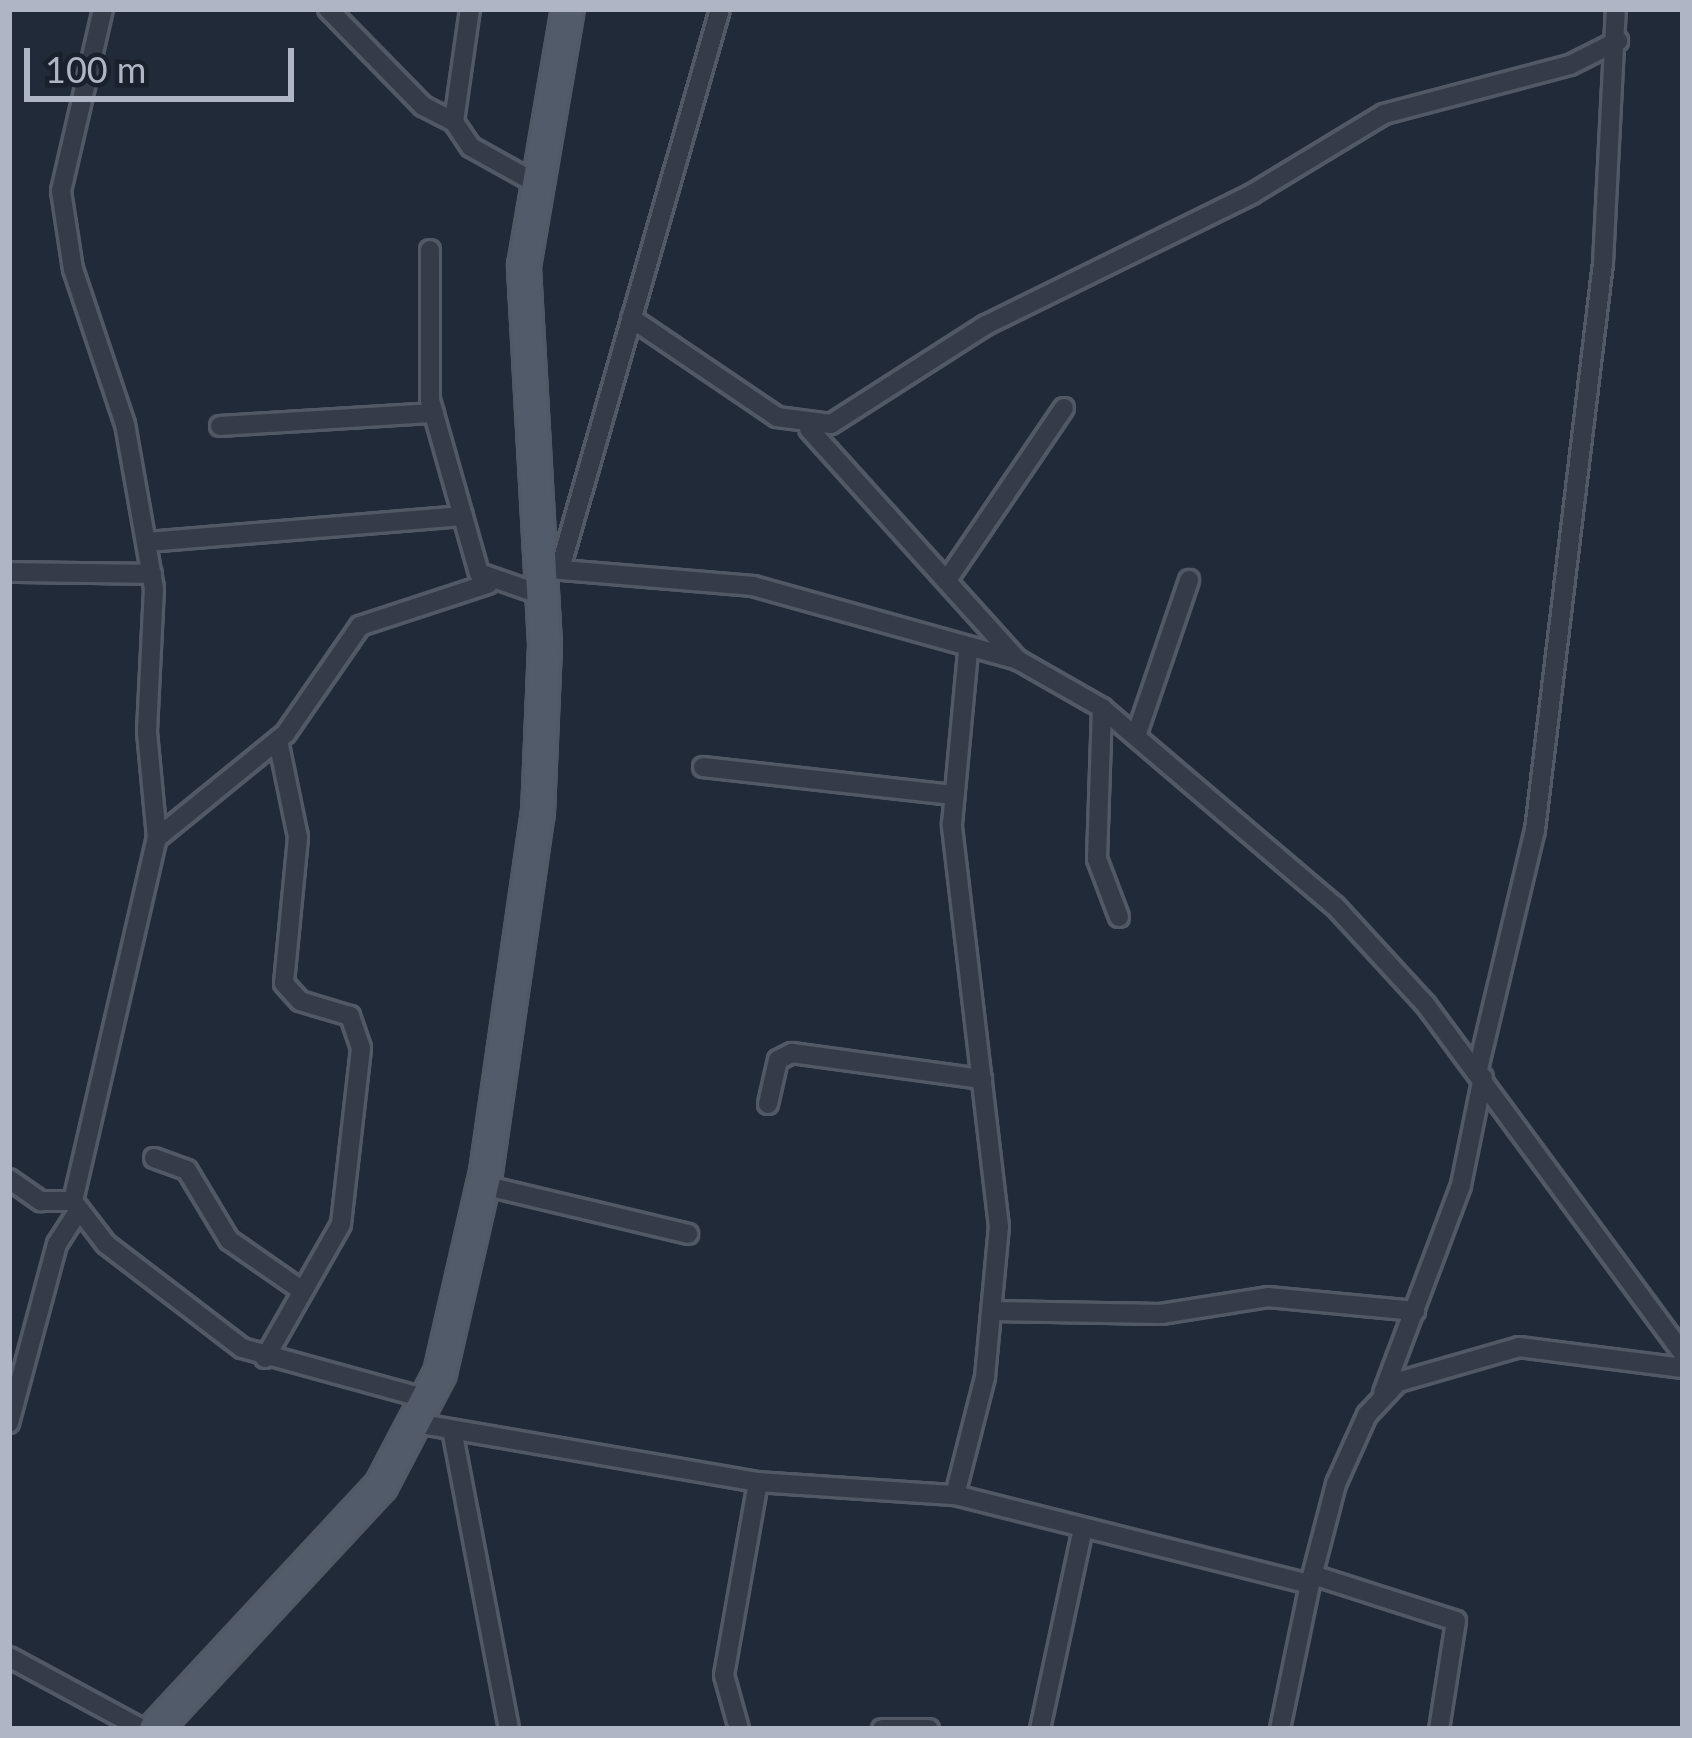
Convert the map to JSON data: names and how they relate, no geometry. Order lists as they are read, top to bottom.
{
  "scale_bar": "100 m"
}
